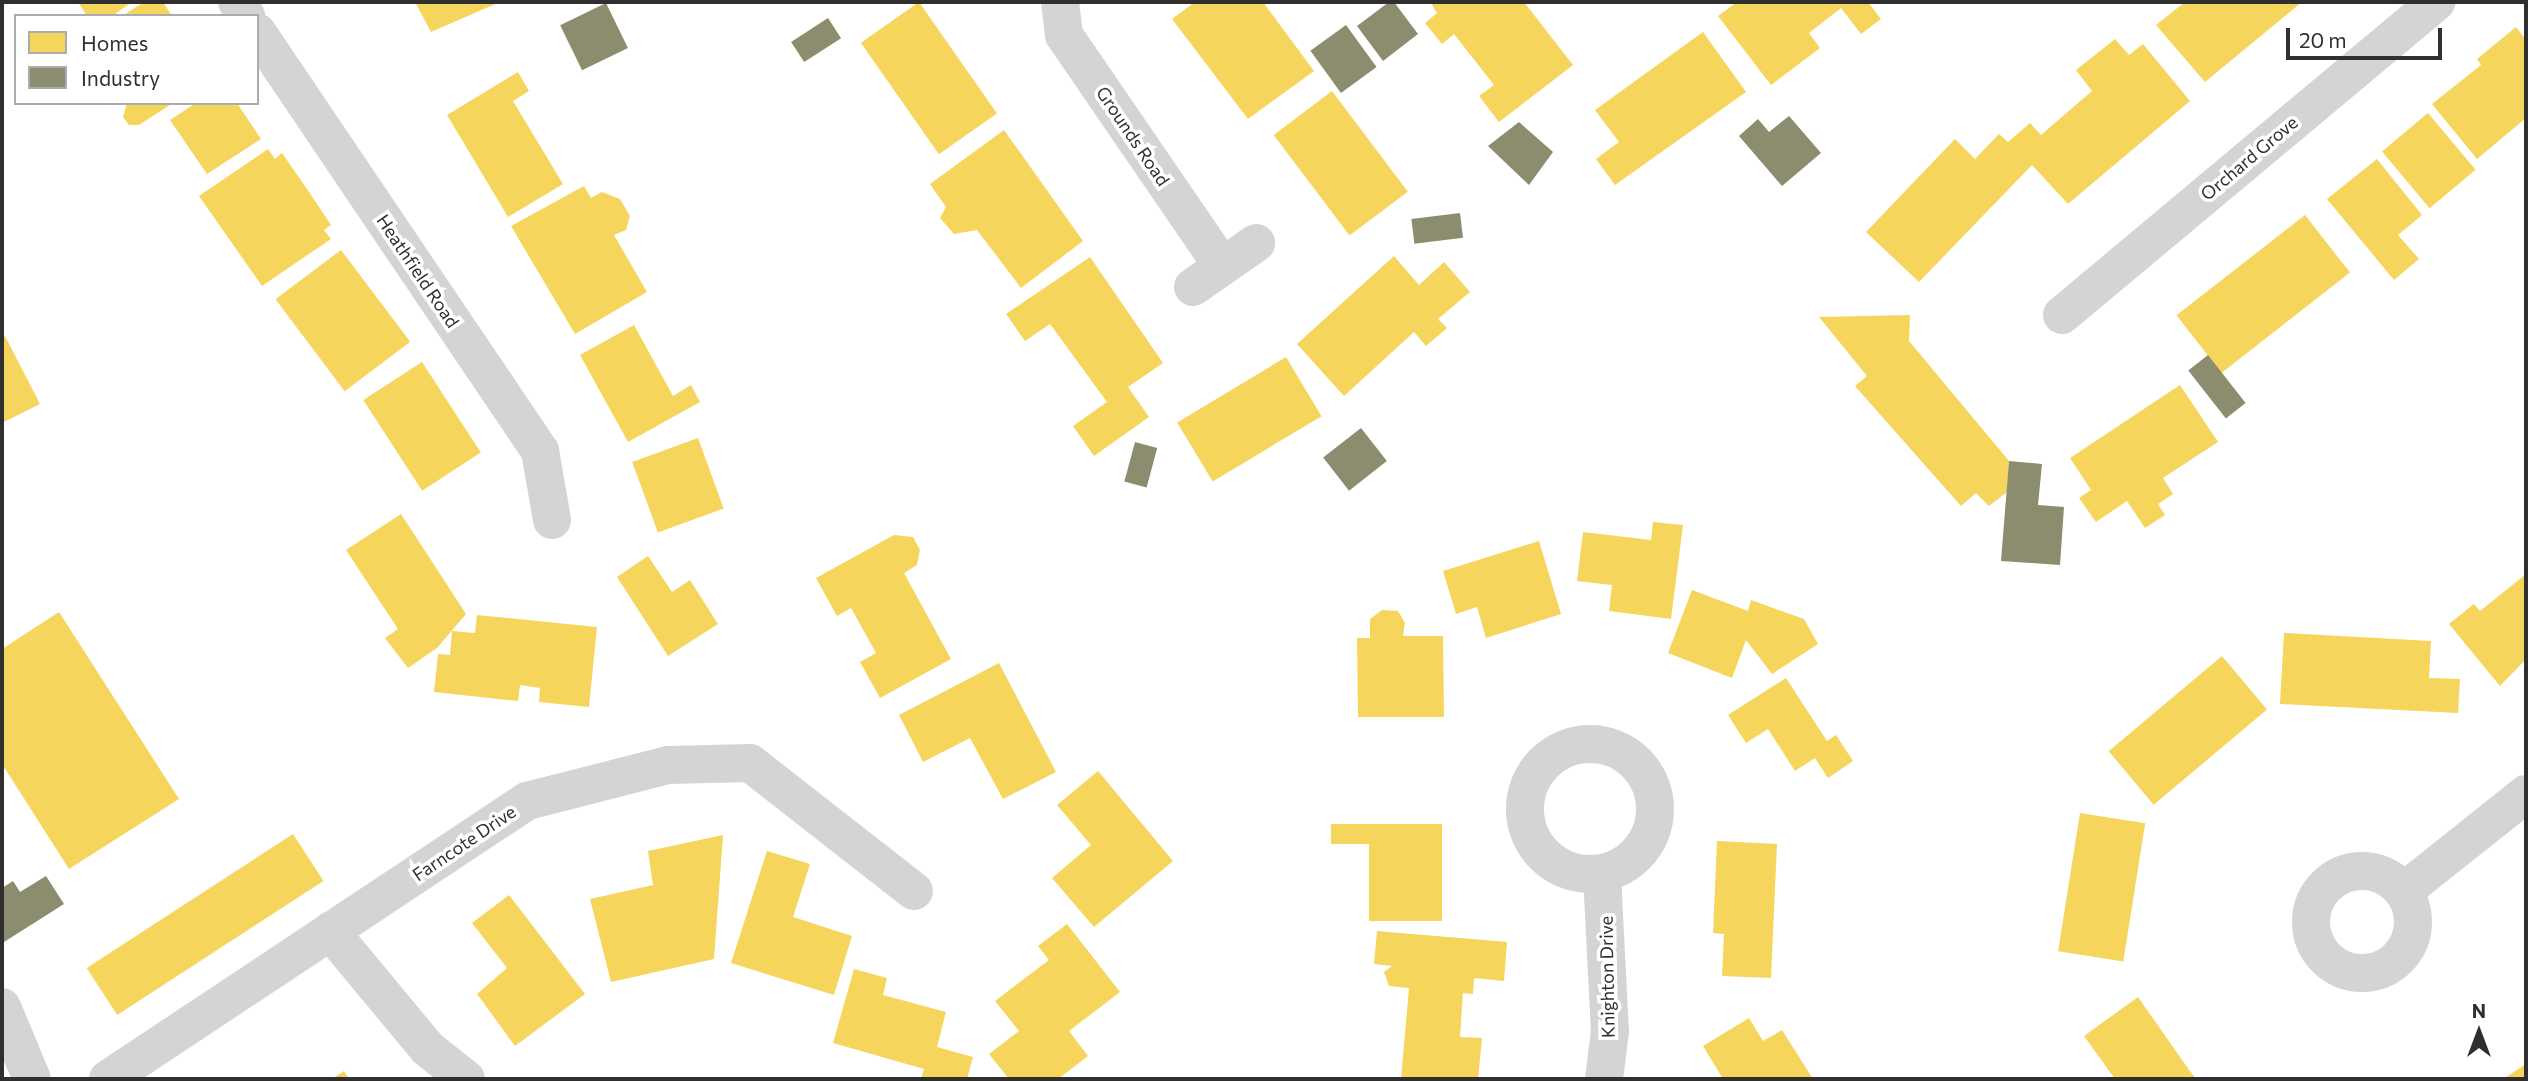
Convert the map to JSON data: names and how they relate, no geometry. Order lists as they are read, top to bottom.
{
  "streets": {
    "street": [
      "Grounds Road",
      "Orchard Grove",
      "Heathfield Road",
      "Farncote Drive",
      "Knighton Drive"
    ]
  },
  "legend": ["Homes", "Industry"],
  "scale_bar": "20 m",
  "north": "top"
}
